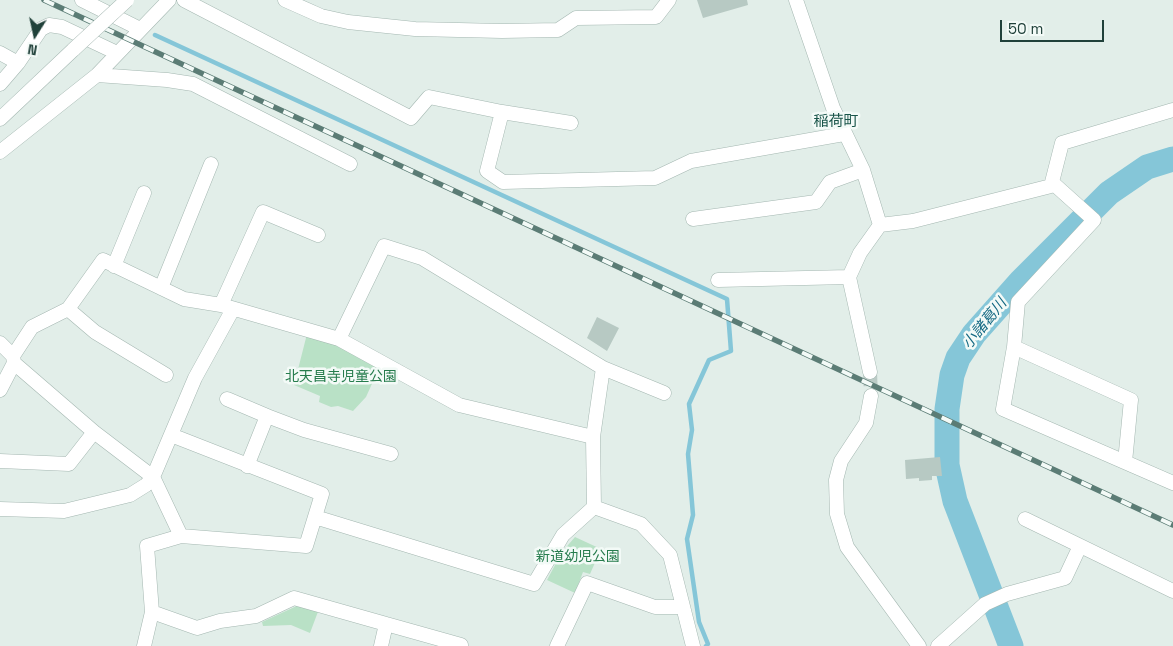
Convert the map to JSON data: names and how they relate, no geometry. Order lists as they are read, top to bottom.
{
  "districts": ["稲荷町"],
  "water": ["小諸葛川"],
  "parks": ["北天昌寺児童公園", "新道幼児公園"],
  "scale_bar": "50 m",
  "north": "bottom"
}
